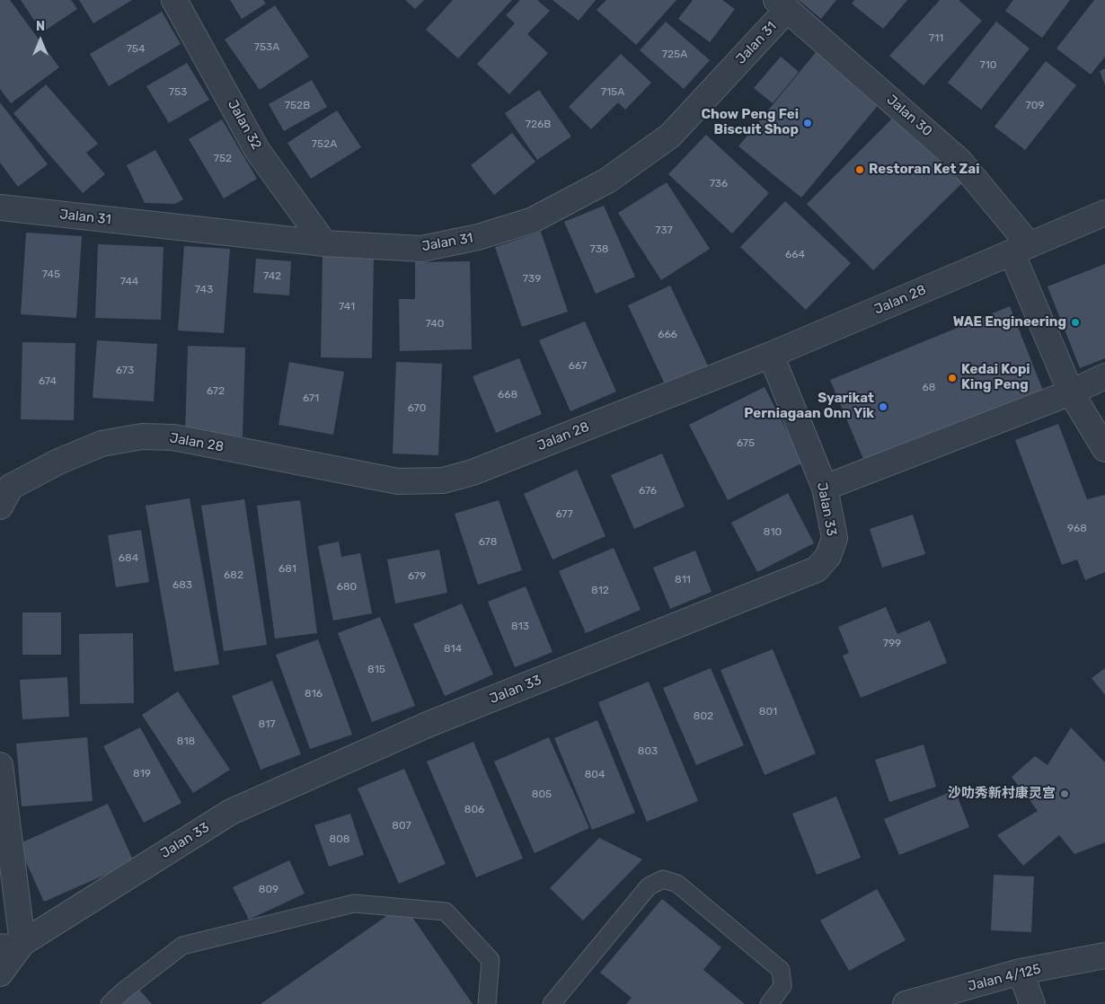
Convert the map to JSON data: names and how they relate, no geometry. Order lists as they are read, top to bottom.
{
  "streets": {
    "street": [
      "Jalan 31",
      "Jalan 30",
      "Jalan 32",
      "Jalan 28",
      "Jalan 33",
      "Jalan 4/125"
    ]
  },
  "crossings": [
    ["Jalan 31", "Jalan 30"],
    ["Jalan 31", "Jalan 32"],
    ["Jalan 30", "Jalan 28"],
    ["Jalan 28", "Jalan 33"]
  ],
  "places": [
    "Chow Peng Fei Biscuit Shop",
    "Restoran Ket Zai",
    "WAE Engineering",
    "Kedai Kopi King Peng",
    "Syarikat Perniagaan Onn Yik",
    "沙叻秀新村康灵宫"
  ],
  "house_numbers": [
    "711",
    "753A",
    "754",
    "725A",
    "710",
    "753",
    "715A",
    "752B",
    "709",
    "726B",
    "752A",
    "752",
    "736",
    "737",
    "738",
    "664",
    "745",
    "742",
    "739",
    "744",
    "743",
    "741",
    "740",
    "666",
    "667",
    "673",
    "674",
    "68",
    "672",
    "668",
    "671",
    "670",
    "675",
    "676",
    "677",
    "968",
    "810",
    "678",
    "684",
    "681",
    "682",
    "679",
    "811",
    "683",
    "680",
    "812",
    "813",
    "799",
    "814",
    "815",
    "816",
    "801",
    "802",
    "817",
    "818",
    "803",
    "819",
    "804",
    "805",
    "806",
    "807",
    "808",
    "809"
  ],
  "north": "top"
}
